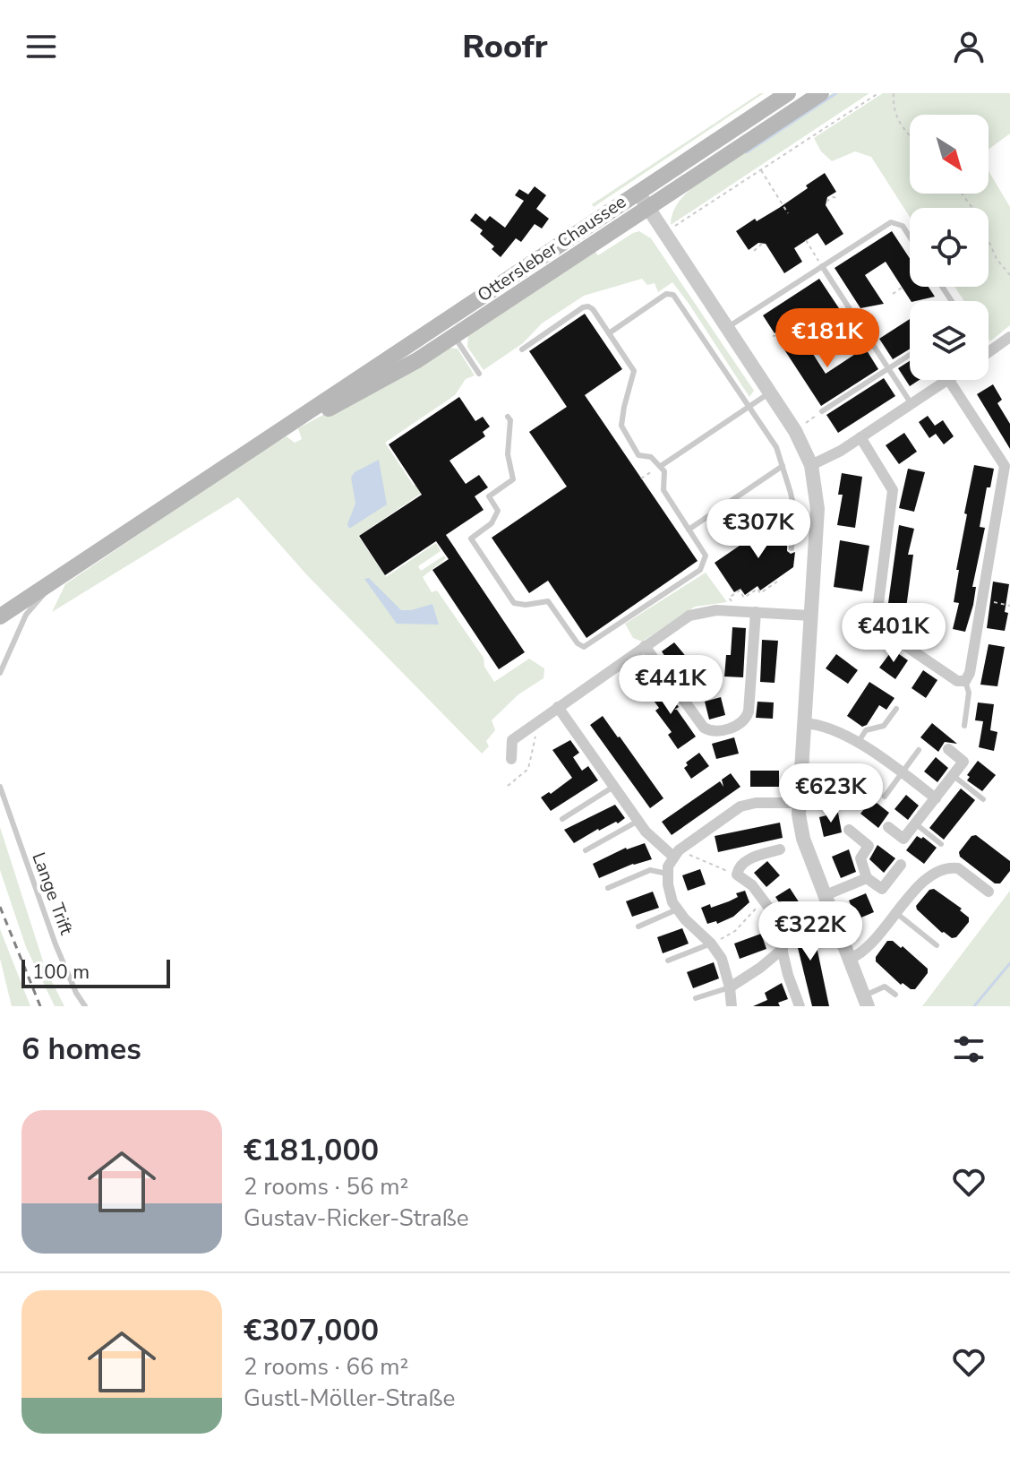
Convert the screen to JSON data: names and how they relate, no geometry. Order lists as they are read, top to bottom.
{
  "streets": {
    "main road": ["Ottersleber Chaussee"],
    "lane": ["Lange Trift"]
  },
  "scale_bar": "100 m",
  "north": "bottom right",
  "page": {
    "header": "Roofr",
    "price": [
      "€181K",
      "€307K",
      "€401K",
      "€441K",
      "€623K",
      "€322K"
    ],
    "scale": "100 m",
    "heading": "6 homes",
    "list": [
      {
        "name": "€181,000",
        "note": "2 rooms · 56 m² · Gustav-Ricker-Straße"
      },
      {
        "name": "€307,000",
        "note": "2 rooms · 66 m² · Gustl-Möller-Straße"
      }
    ]
  }
}
